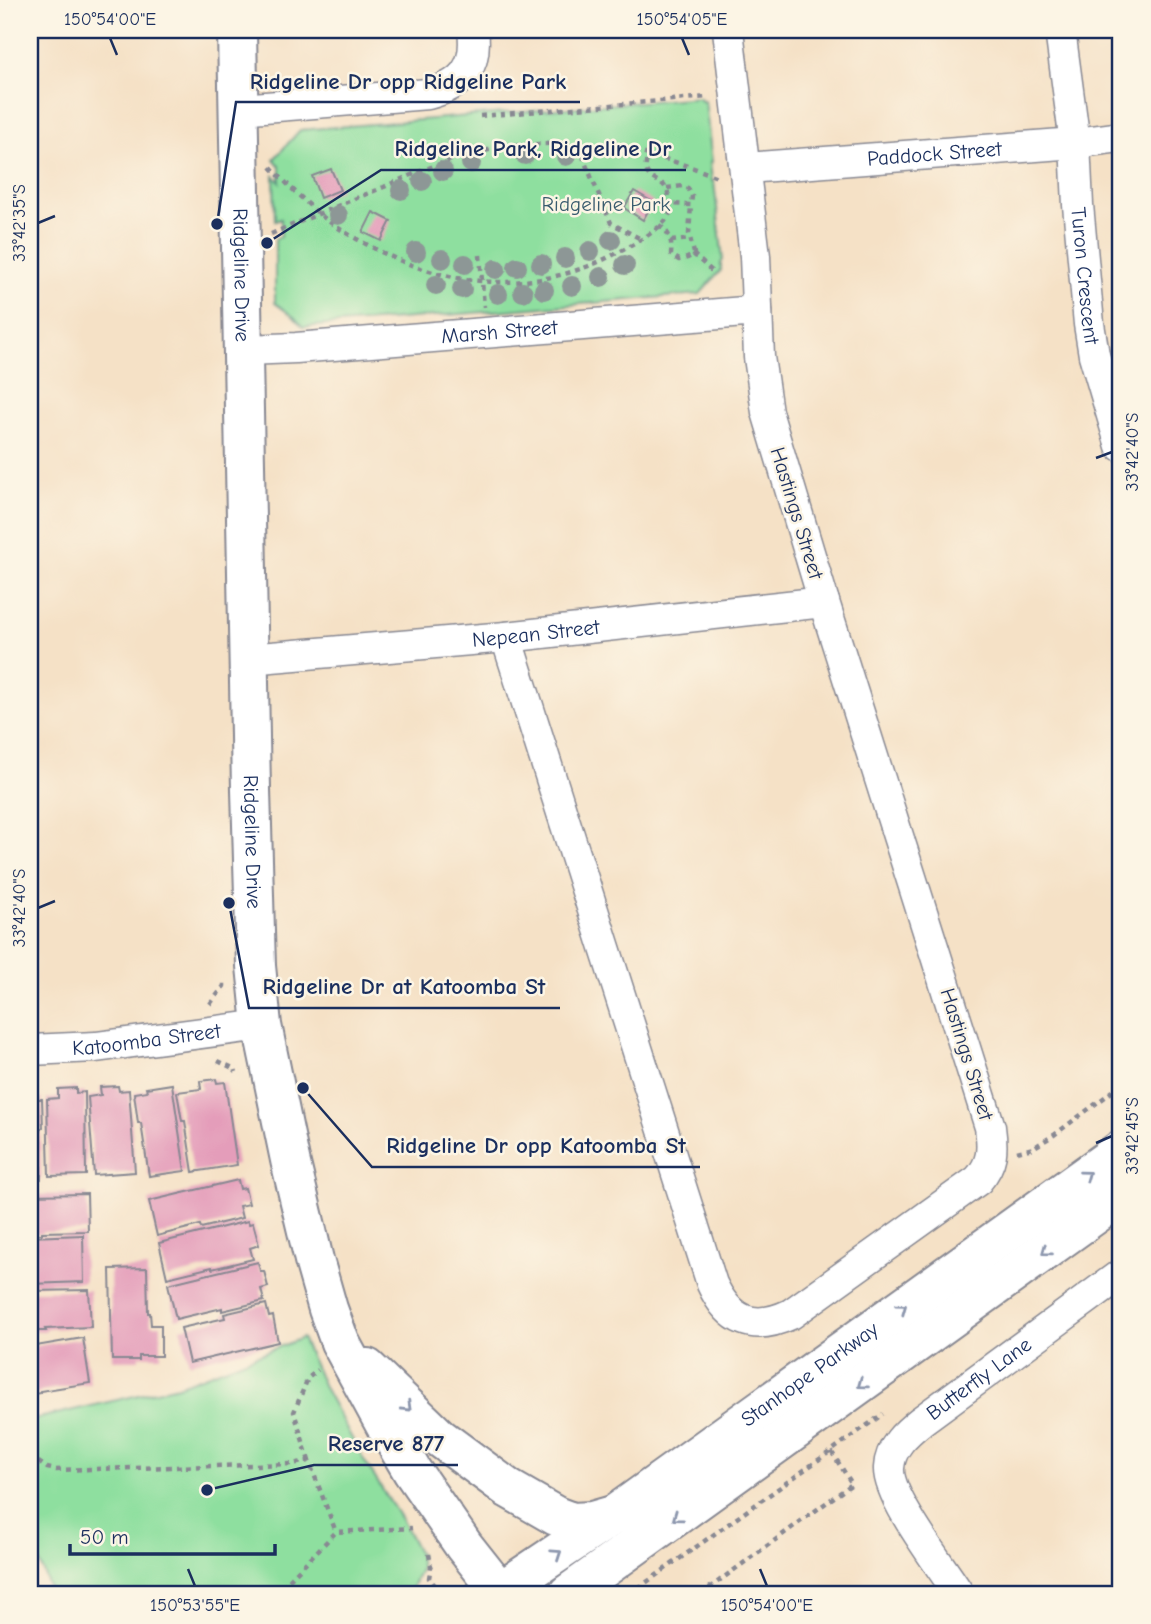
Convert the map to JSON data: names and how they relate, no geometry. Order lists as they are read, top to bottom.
{
  "streets": {
    "street": [
      "Paddock Street",
      "Ridgeline Drive",
      "Turon Crescent",
      "Marsh Street",
      "Hastings Street",
      "Nepean Street",
      "Katoomba Street",
      "Stanhope Parkway",
      "Butterfly Lane"
    ]
  },
  "crossings": [
    ["Paddock Street", "Turon Crescent"],
    ["Paddock Street", "Hastings Street"],
    ["Ridgeline Drive", "Marsh Street"],
    ["Ridgeline Drive", "Nepean Street"],
    ["Ridgeline Drive", "Katoomba Street"],
    ["Ridgeline Drive", "Stanhope Parkway"],
    ["Marsh Street", "Hastings Street"],
    ["Hastings Street", "Nepean Street"]
  ],
  "parks": ["Ridgeline Park"],
  "places": [
    "Ridgeline Dr opp Ridgeline Park",
    "Ridgeline Park, Ridgeline Dr",
    "Ridgeline Dr at Katoomba St",
    "Ridgeline Dr opp Katoomba St",
    "Reserve 877"
  ],
  "scale_bar": "50 m",
  "coordinates": [
    "150°54'00\"E",
    "150°54'05\"E",
    "33°42'35\"S",
    "33°42'40\"S",
    "33°42'45\"S",
    "150°53'55\"E"
  ]
}
